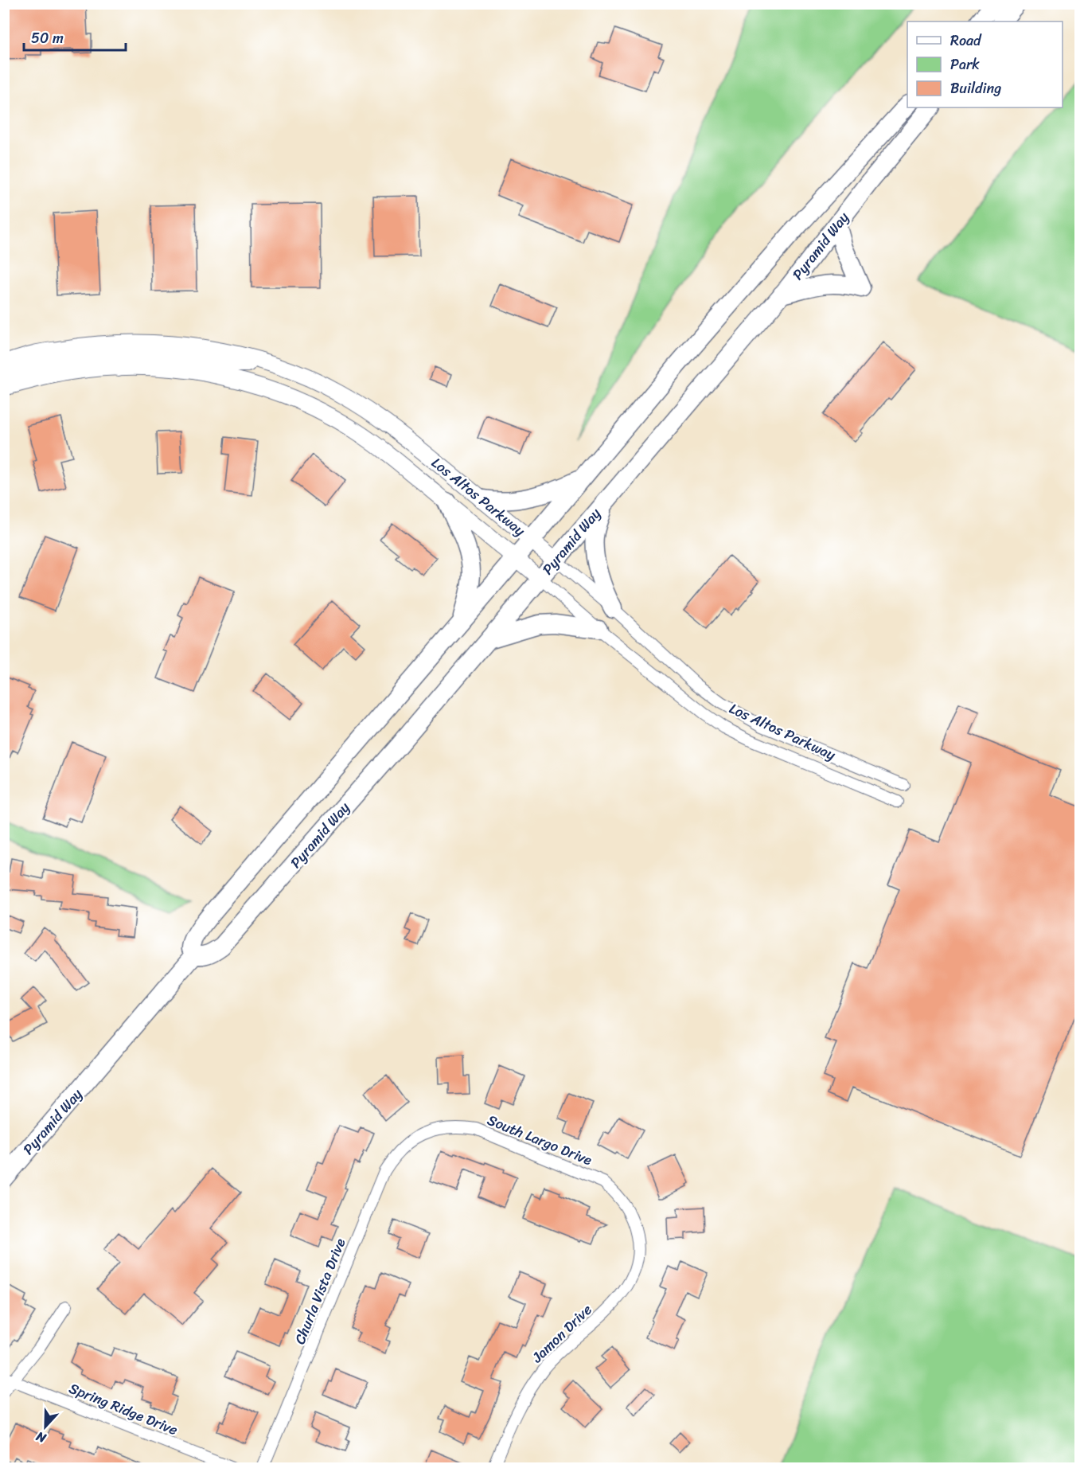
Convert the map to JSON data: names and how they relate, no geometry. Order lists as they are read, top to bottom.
{
  "streets": {
    "main road": ["Pyramid Way", "Los Altos Parkway"],
    "street": [
      "South Largo Drive",
      "Churla Vista Drive",
      "Jamon Drive",
      "Spring Ridge Drive"
    ]
  },
  "crossings": [
    ["Pyramid Way", "Los Altos Parkway"],
    ["South Largo Drive", "Churla Vista Drive"],
    ["South Largo Drive", "Jamon Drive"]
  ],
  "legend": ["Road", "Park", "Building"],
  "scale_bar": "50 m",
  "north": "bottom"
}
